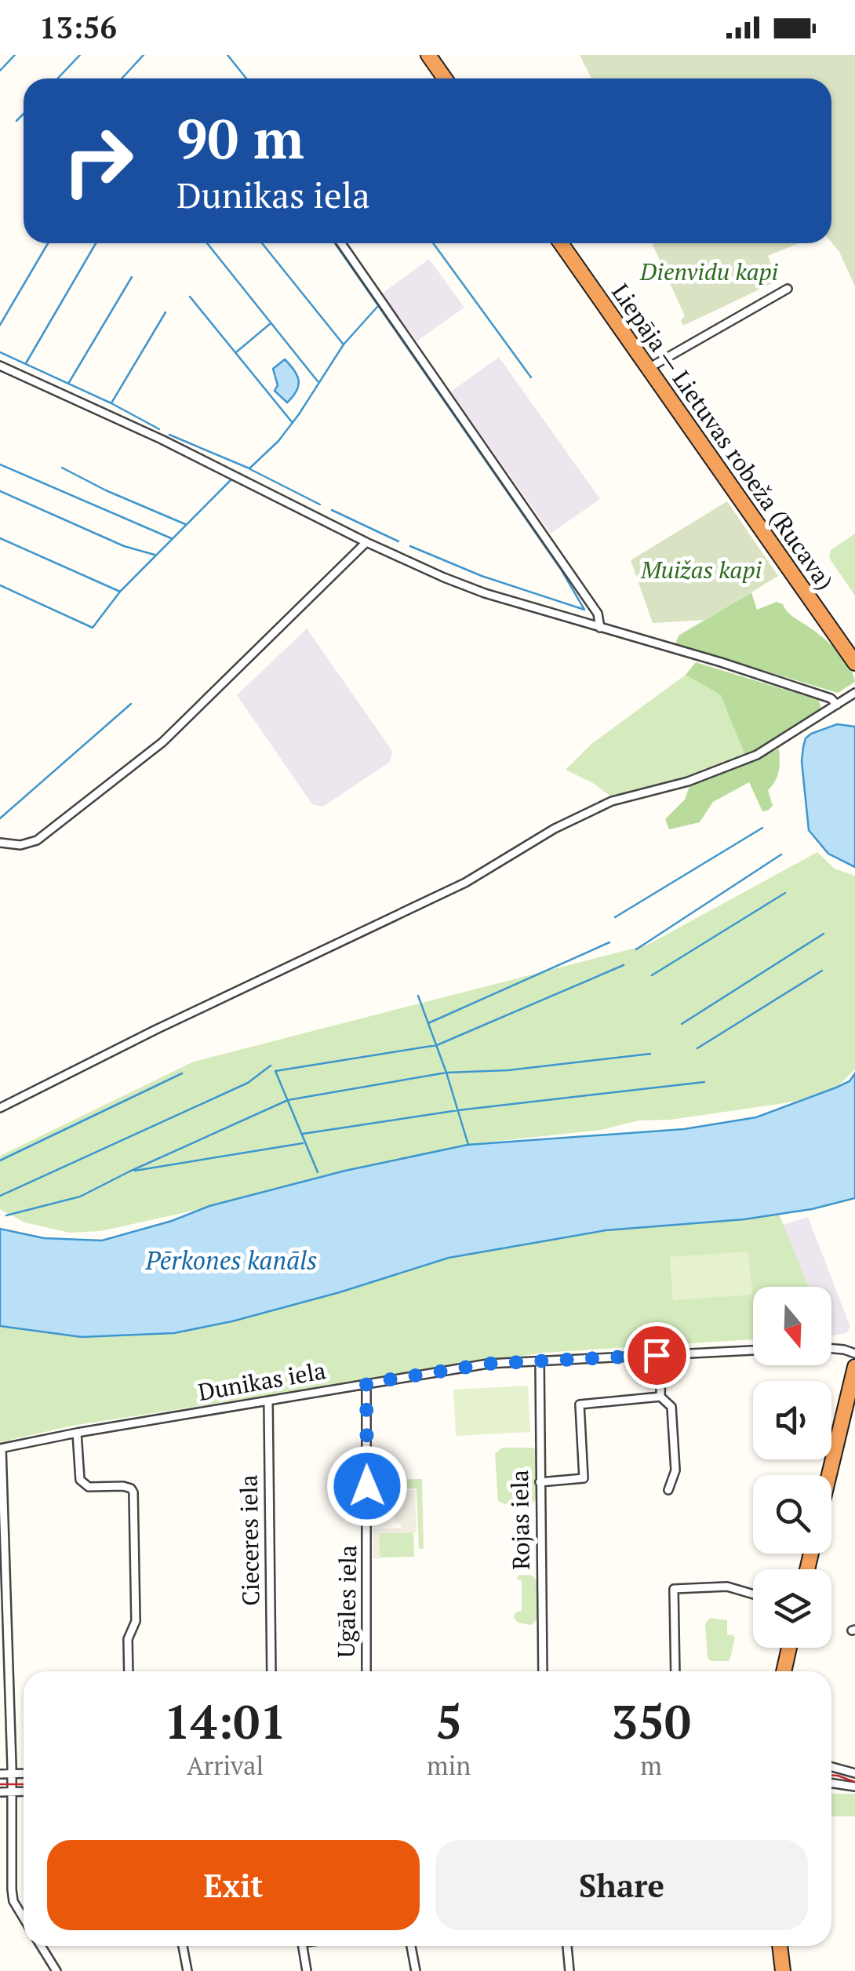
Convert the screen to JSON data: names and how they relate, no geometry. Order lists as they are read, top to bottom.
{
  "streets": {
    "highway": ["Liepāja — Lietuvas robeža (Rucava)"],
    "street": [
      "Dunikas iela",
      "Rojas iela",
      "Cieceres iela",
      "Ugāles iela"
    ]
  },
  "crossings": [
    ["Dunikas iela", "Rojas iela"],
    ["Dunikas iela", "Cieceres iela"],
    ["Dunikas iela", "Ugāles iela"]
  ],
  "water": ["Pērkones kanāls"],
  "parks": ["Dienvidu kapi", "Muižas kapi"],
  "north": "bottom",
  "page": {
    "status": "13:56",
    "turn": ["90 m", "Dunikas iela"],
    "eta": [
      "14:01",
      "Arrival",
      "5",
      "min",
      "350",
      "m"
    ],
    "buttons": ["Exit", "Share"]
  }
}
